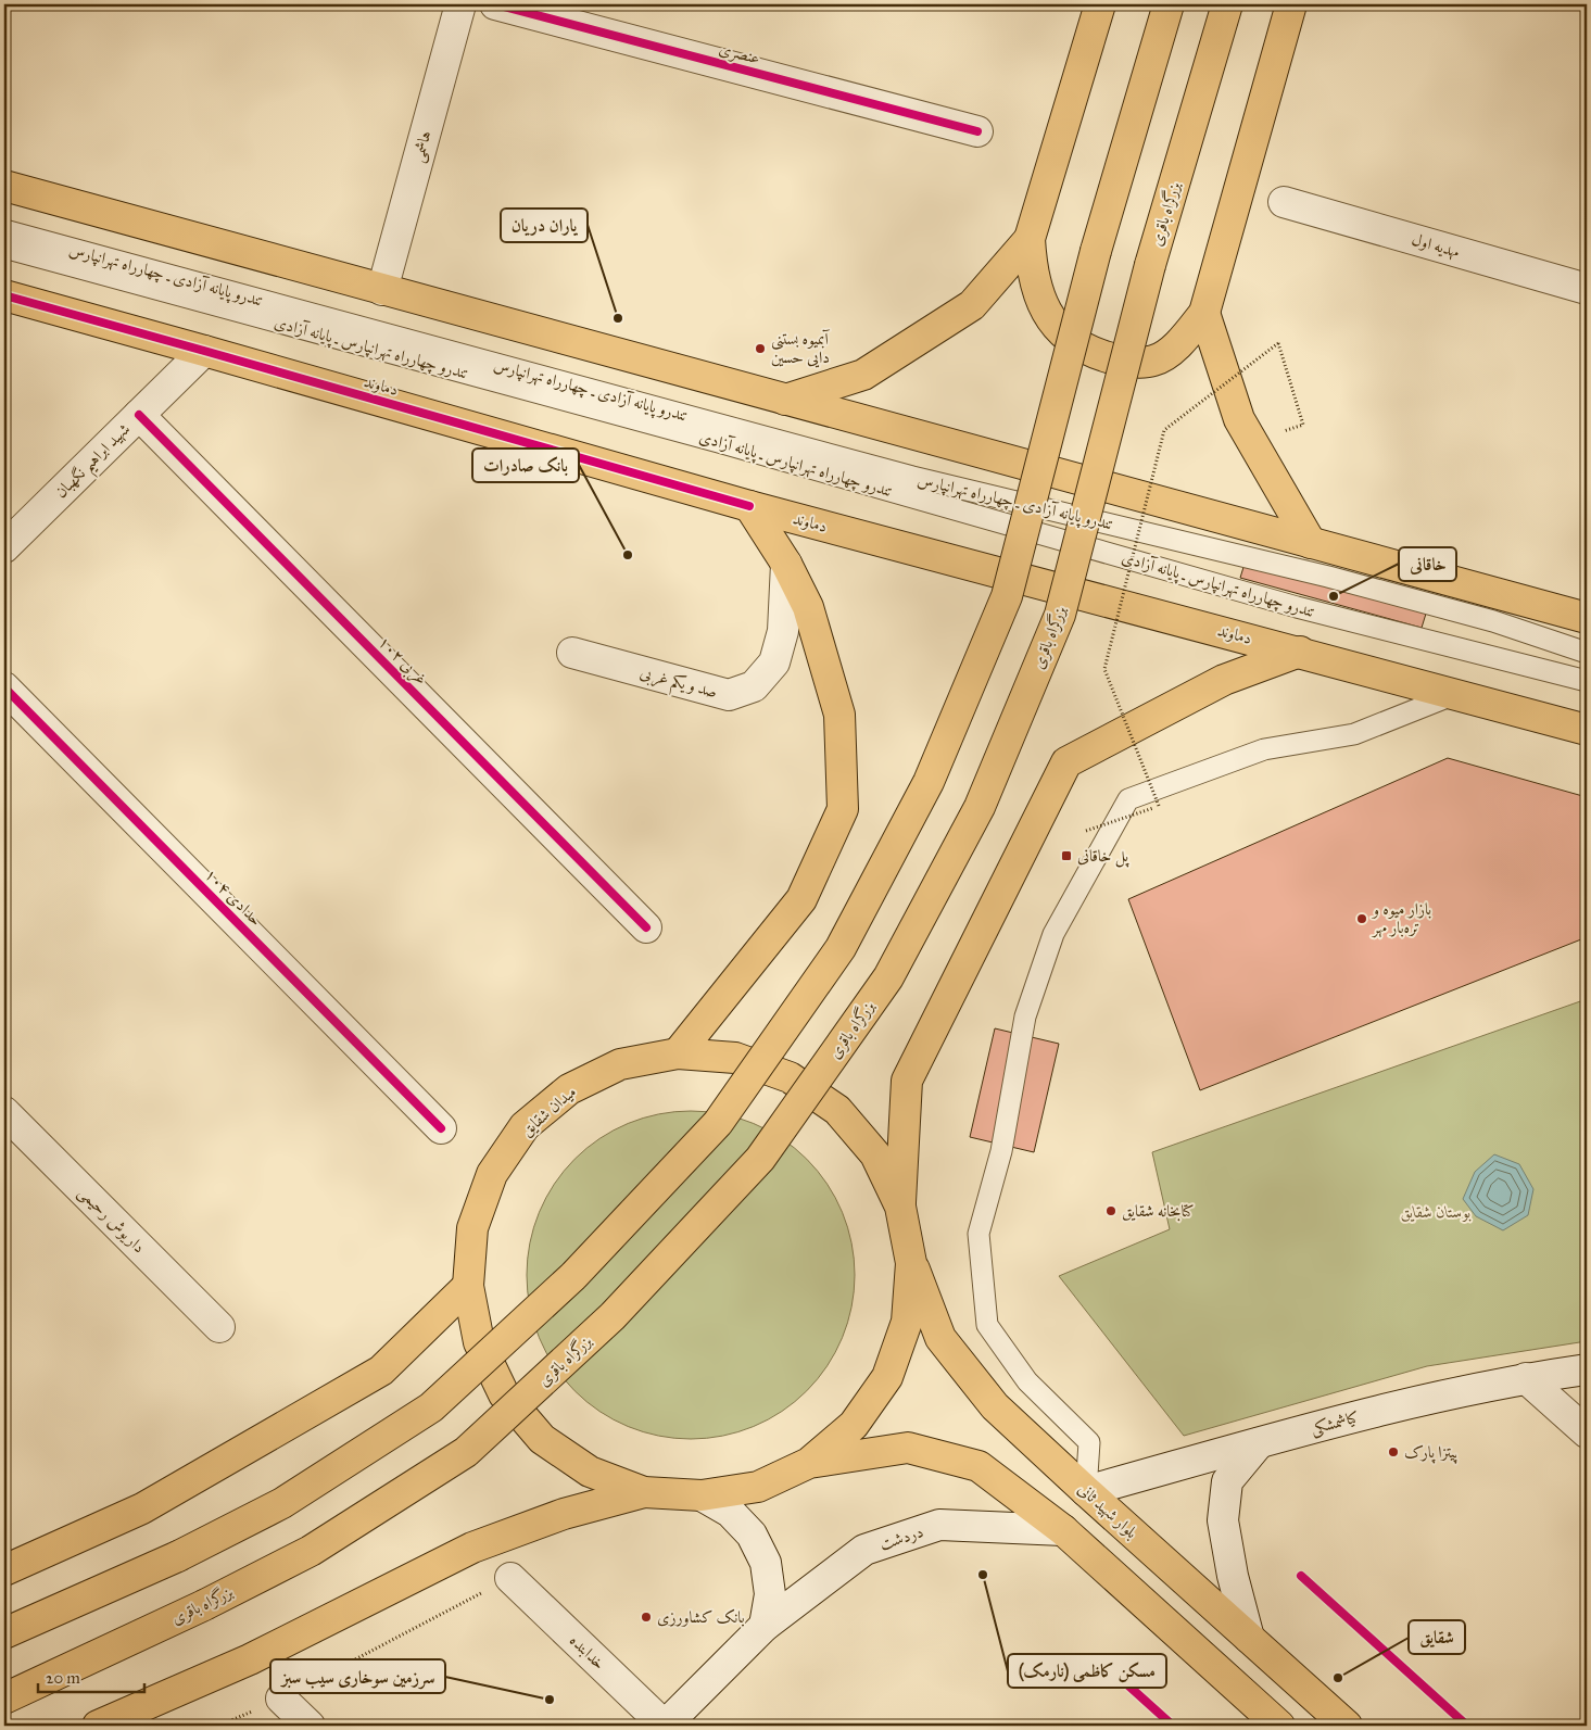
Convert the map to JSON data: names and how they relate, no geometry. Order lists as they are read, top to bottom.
{
  "streets": {
    "main road": [
      "بزرگراه باقری",
      "دماوند",
      "میدان شقایق",
      "بلوار شهید ثانی"
    ],
    "street": [
      "عنصری",
      "هاشمی",
      "مهدیه اول",
      "شهید ابراهیم نگهبان",
      "۱۰۲ غربی",
      "صد و یکم غربی",
      "حدادی ۱۰۴",
      "داریوش رحیمی",
      "کیاشمشکی",
      "دردشت",
      "خدابنده"
    ],
    "lane": ["تندرو پایانه آزادی ـ چهارراه تهرانپارس", "تندرو چهارراه تهرانپارس ـ پایانه آزادی"]
  },
  "crossings": [
    ["دماوند", "شهید ابراهیم نگهبان"],
    ["شهید ابراهیم نگهبان", "۱۰۲ غربی"],
    ["میدان شقایق", "بلوار شهید ثانی"],
    ["کیاشمشکی", "بلوار شهید ثانی"],
    ["دردشت", "خدابنده"]
  ],
  "parks": ["بوستان شقایق"],
  "places": {
    "other": [
      "یاران دریان",
      "آبمیوه بستنی دایی حسین",
      "بانک صادرات",
      "خاقانی",
      "بازار میوه و تره‌بار مهر",
      "کتابخانه شقایق",
      "پیتزا پارک",
      "مسکن کاظمی (نارمک)",
      "بانک کشاورزی",
      "شقایق",
      "سرزمین سوخاری سیب سبز"
    ],
    "transit": ["پل خاقانی"]
  },
  "scale_bar": "20 m"
}
